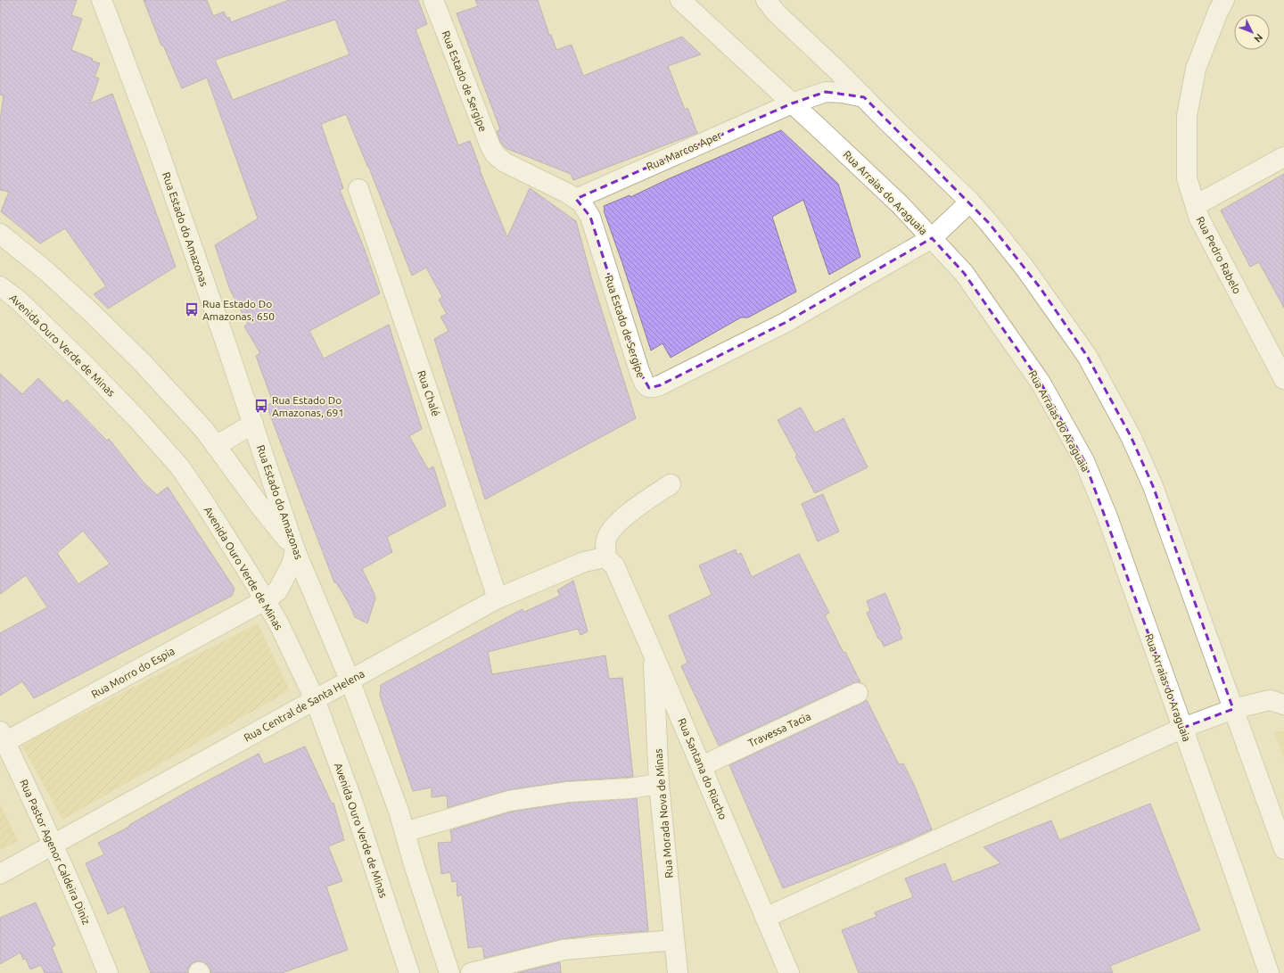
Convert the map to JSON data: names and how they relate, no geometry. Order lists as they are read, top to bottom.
{
  "streets": {
    "street": [
      "Rua Estado de Sergipe",
      "Rua Marcos Aper",
      "Rua Arraias do Araguaia",
      "Rua Estado do Amazonas",
      "Rua Pedro Rabelo",
      "Avenida Ouro Verde de Minas",
      "Rua Chalé",
      "Rua Morro do Espia",
      "Rua Central de Santa Helena",
      "Travessa Tacia",
      "Rua Santana do Riacho",
      "Rua Morada Nova de Minas",
      "Rua Pastor Agenor Caldeira Diniz"
    ]
  },
  "crossings": [
    ["Rua Estado de Sergipe", "Rua Marcos Aper"],
    ["Rua Estado de Sergipe", "Rua Arraias do Araguaia"],
    ["Rua Marcos Aper", "Rua Arraias do Araguaia"],
    ["Rua Estado do Amazonas", "Rua Morro do Espia"],
    ["Rua Estado do Amazonas", "Rua Central de Santa Helena"],
    ["Avenida Ouro Verde de Minas", "Rua Morro do Espia"],
    ["Avenida Ouro Verde de Minas", "Rua Central de Santa Helena"],
    ["Rua Chalé", "Rua Central de Santa Helena"],
    ["Rua Morro do Espia", "Rua Pastor Agenor Caldeira Diniz"],
    ["Rua Central de Santa Helena", "Rua Santana do Riacho"],
    ["Rua Central de Santa Helena", "Rua Pastor Agenor Caldeira Diniz"],
    ["Travessa Tacia", "Rua Santana do Riacho"],
    ["Rua Santana do Riacho", "Rua Morada Nova de Minas"]
  ],
  "places": {
    "bus stop": ["Rua Estado Do Amazonas, 650", "Rua Estado Do Amazonas, 691"]
  },
  "north": "bottom right"
}
